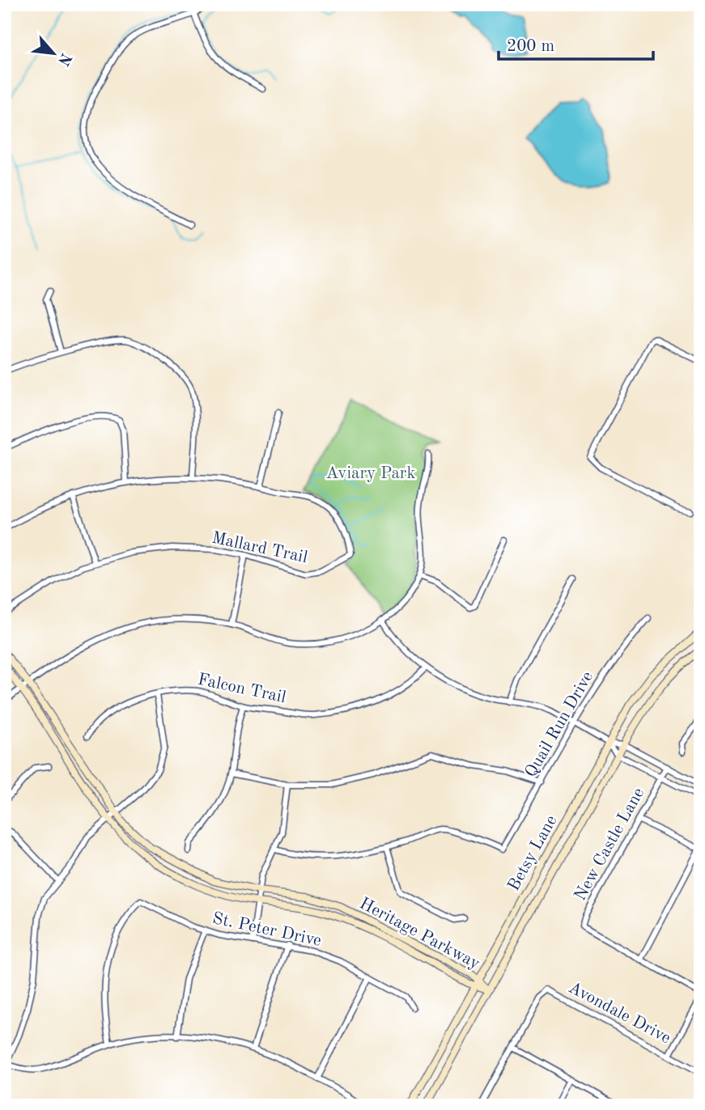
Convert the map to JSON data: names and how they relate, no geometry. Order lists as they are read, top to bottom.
{
  "streets": {
    "main road": ["Betsy Lane", "Heritage Parkway"],
    "street": [
      "Mallard Trail",
      "Falcon Trail",
      "Quail Run Drive",
      "New Castle Lane",
      "St. Peter Drive",
      "Avondale Drive"
    ]
  },
  "crossings": [
    ["Betsy Lane", "Heritage Parkway"]
  ],
  "parks": ["Aviary Park"],
  "scale_bar": "200 m",
  "north": "bottom right"
}
